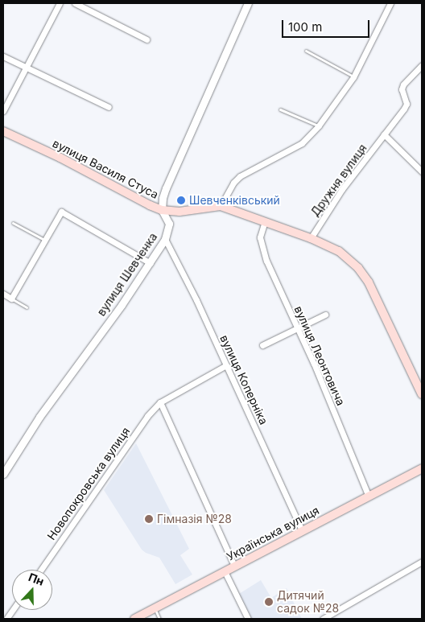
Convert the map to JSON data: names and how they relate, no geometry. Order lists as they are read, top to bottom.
{
  "streets": {
    "main road": ["вулиця Василя Стуса", "Українська вулиця"],
    "street": [
      "Дружня вулиця",
      "вулиця Шевченка",
      "вулиця Леонтовича",
      "вулиця Коперніка",
      "Новопокровська вулиця"
    ]
  },
  "crossings": [
    ["вулиця Василя Стуса", "Дружня вулиця"],
    ["вулиця Василя Стуса", "вулиця Шевченка"],
    ["вулиця Василя Стуса", "вулиця Леонтовича"],
    ["вулиця Шевченка", "вулиця Коперніка"],
    ["вулиця Леонтовича", "Українська вулиця"],
    ["вулиця Коперніка", "Новопокровська вулиця"],
    ["вулиця Коперніка", "Українська вулиця"]
  ],
  "places": ["Шевченківський", "Гімназія №28", "Дитячий садок №28"],
  "scale_bar": "100 m",
  "north": "top"
}
